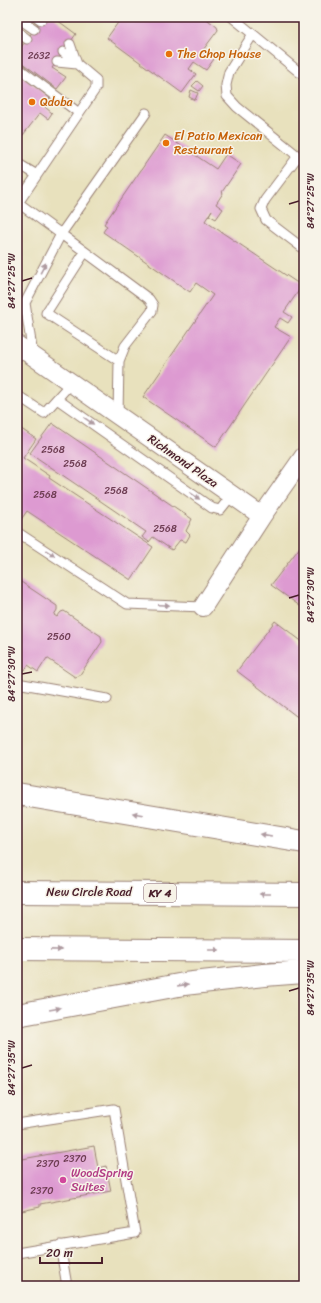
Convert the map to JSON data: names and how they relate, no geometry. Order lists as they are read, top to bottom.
{
  "streets": {
    "highway": ["New Circle Road", "KY 4"],
    "street": ["Richmond Plaza"]
  },
  "places": [
    "The Chop House",
    "Qdoba",
    "El Patio Mexican Restaurant",
    "WoodSpring Suites"
  ],
  "house_numbers": [
    "2632",
    "2568",
    "2568",
    "2568",
    "2568",
    "2568",
    "2560",
    "2370",
    "2370",
    "2370"
  ],
  "scale_bar": "20 m",
  "coordinates": ["84°27'25\"W", "84°27'30\"W", "84°27'35\"W"]
}
